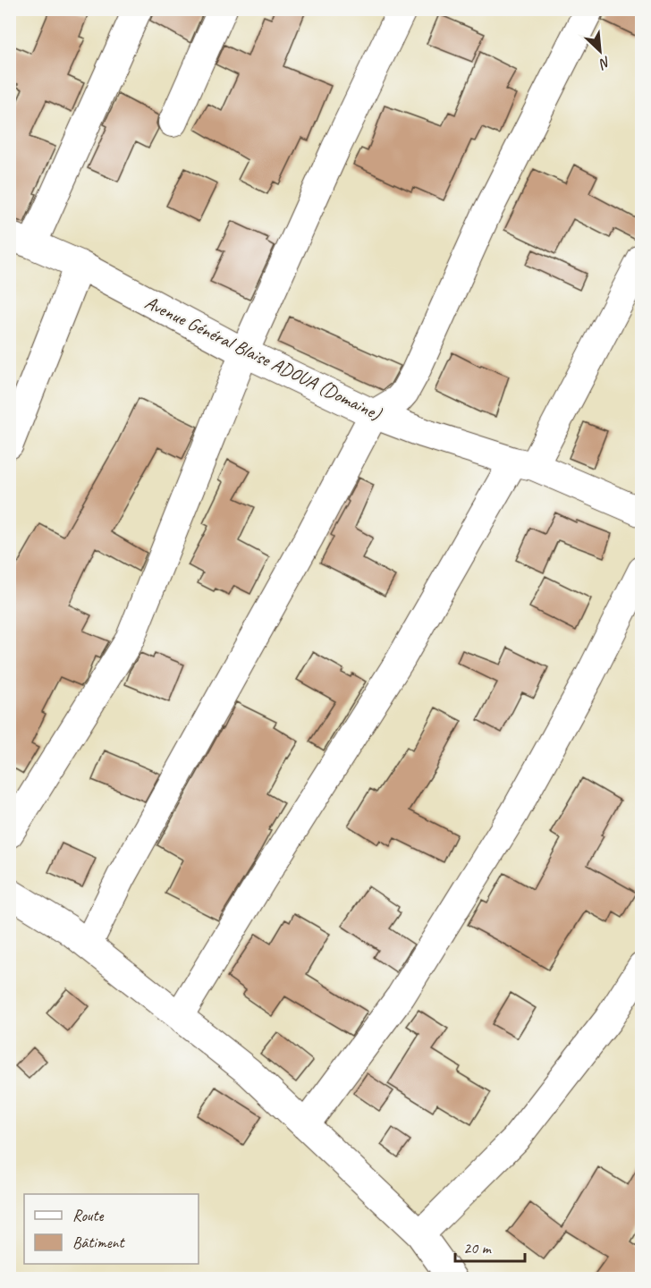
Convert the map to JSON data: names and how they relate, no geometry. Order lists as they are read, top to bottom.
{
  "streets": {
    "street": ["Avenue Général Blaise ADOUA (Domaine)"]
  },
  "legend": ["Route", "Bâtiment"],
  "scale_bar": "20 m",
  "north": "bottom right"
}
